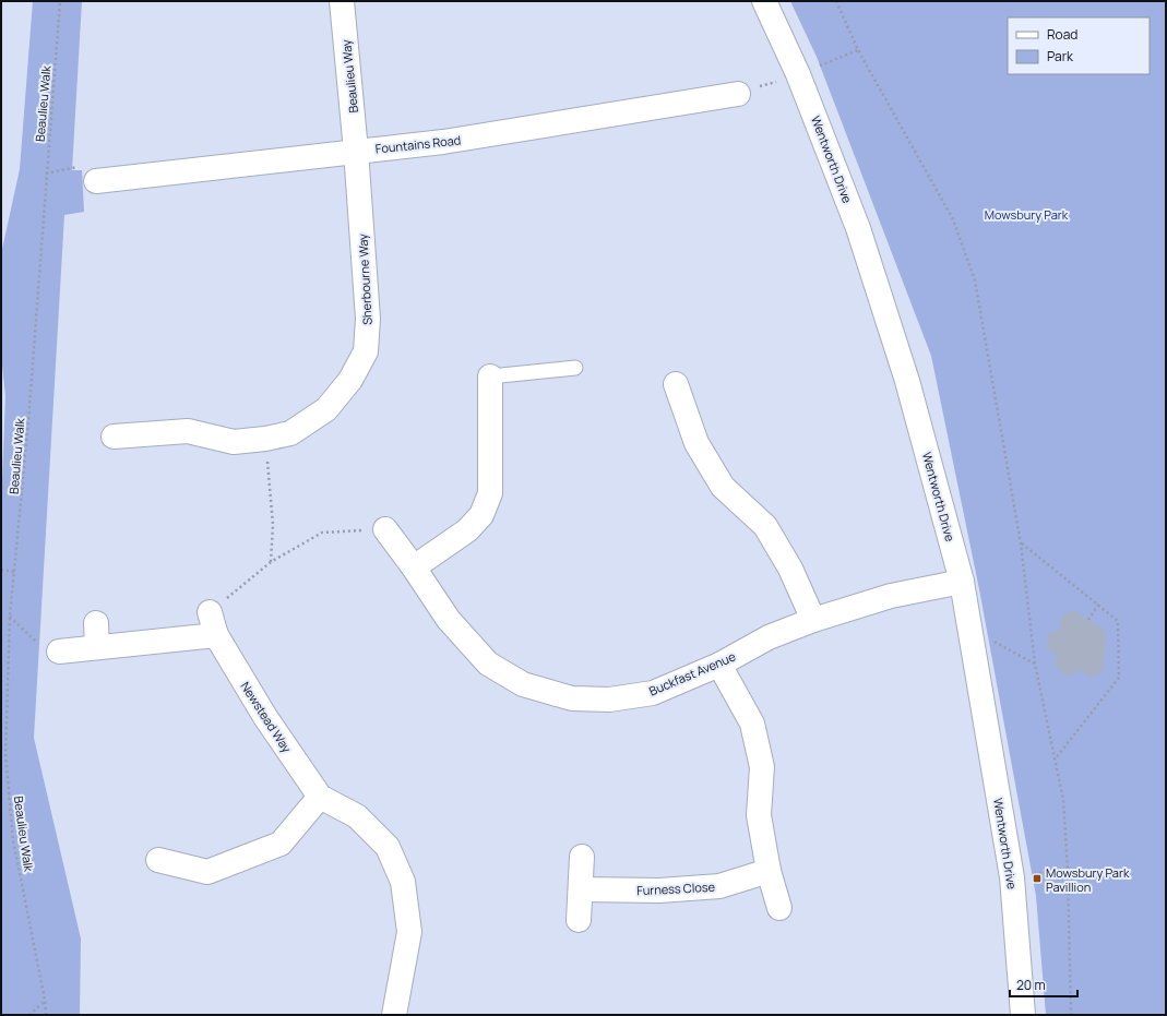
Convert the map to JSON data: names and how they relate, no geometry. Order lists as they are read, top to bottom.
{
  "streets": {
    "street": [
      "Beaulieu Way",
      "Fountains Road",
      "Wentworth Drive",
      "Sherbourne Way",
      "Buckfast Avenue",
      "Newstead Way",
      "Furness Close"
    ],
    "path": ["Beaulieu Walk"]
  },
  "crossings": [
    ["Beaulieu Way", "Fountains Road"],
    ["Beaulieu Way", "Sherbourne Way"],
    ["Fountains Road", "Sherbourne Way"],
    ["Wentworth Drive", "Buckfast Avenue"]
  ],
  "parks": ["Mowsbury Park"],
  "places": {
    "transit": ["Mowsbury Park Pavillion"]
  },
  "legend": ["Road", "Park"],
  "scale_bar": "20 m"
}
